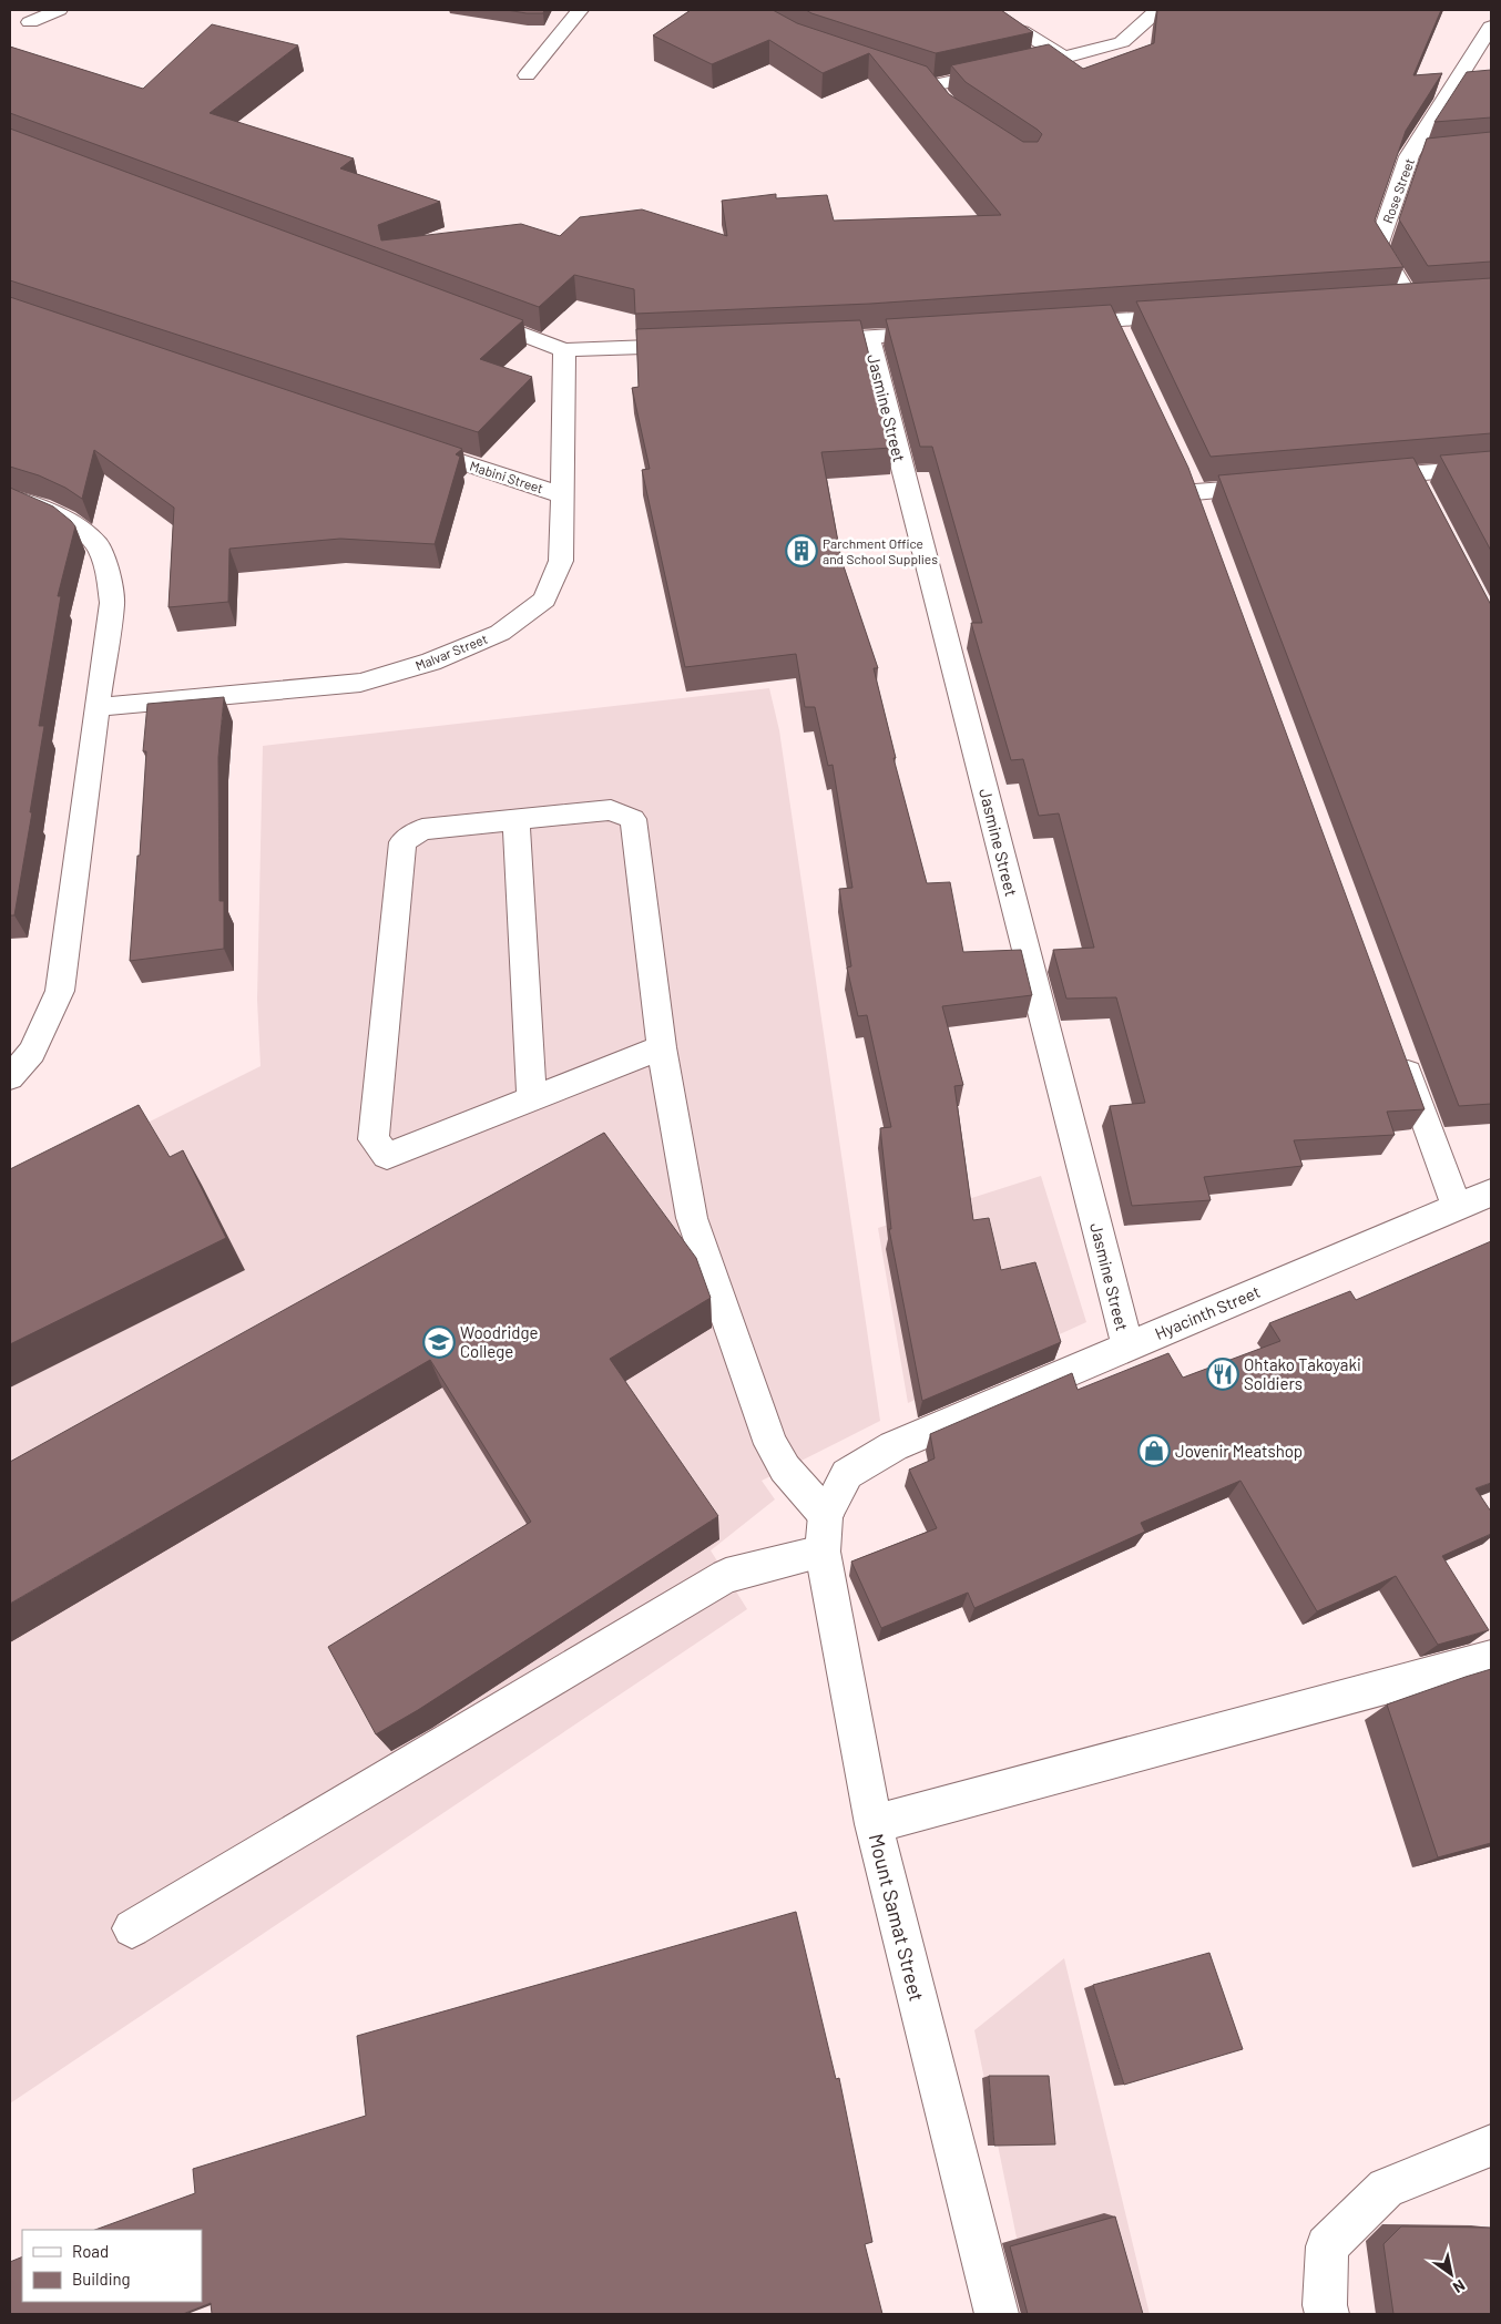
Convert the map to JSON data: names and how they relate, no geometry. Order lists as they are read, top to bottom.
{
  "streets": {
    "street": [
      "Rose Street",
      "Jasmine Street",
      "Mabini Street",
      "Malvar Street",
      "Hyacinth Street",
      "Mount Samat Street"
    ]
  },
  "crossings": [
    ["Jasmine Street", "Hyacinth Street"],
    ["Mabini Street", "Malvar Street"],
    ["Hyacinth Street", "Mount Samat Street"]
  ],
  "places": {
    "building": ["Parchment Office and School Supplies"],
    "school or university": ["Woodridge College"],
    "restaurant": ["Ohtako Takoyaki Soldiers"],
    "shop": ["Jovenir Meatshop"]
  },
  "legend": ["Road", "Building"],
  "north": "bottom right"
}
